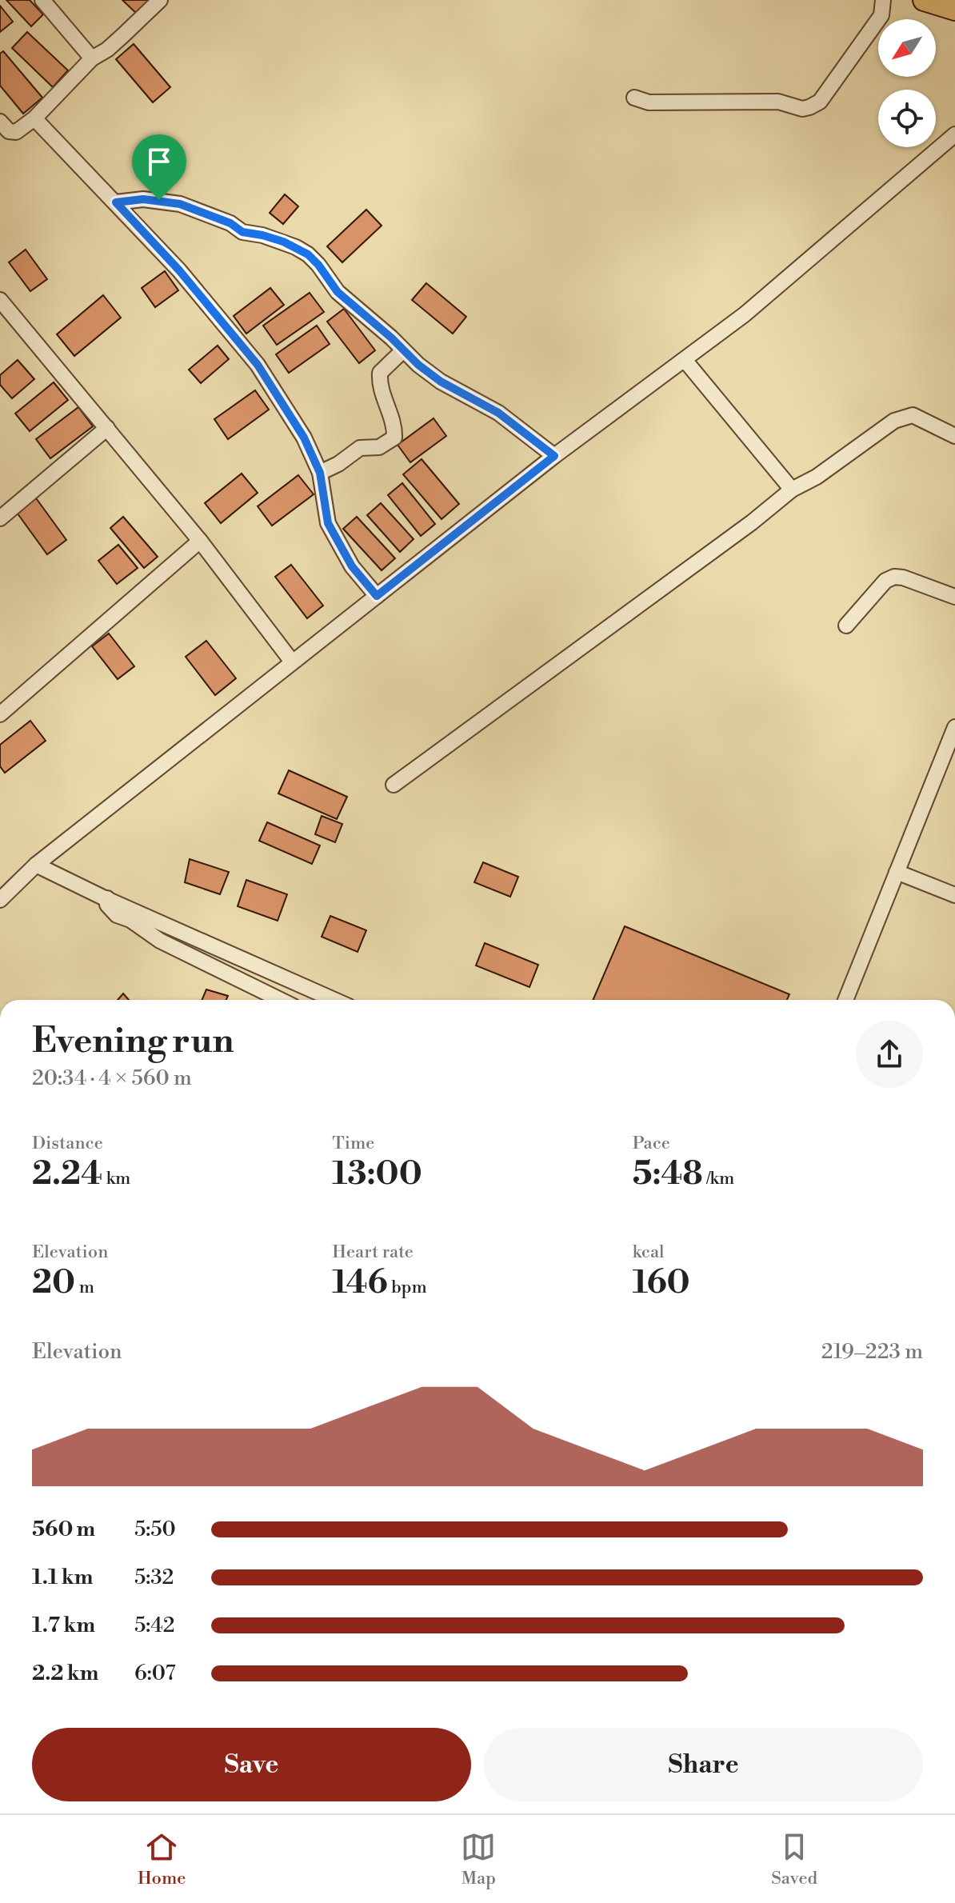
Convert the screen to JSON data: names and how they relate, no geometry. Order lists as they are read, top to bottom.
{
  "north": "bottom left",
  "page": {
    "heading": ["Evening run", "20:34 · 4 × 560 m"],
    "stats": [
      ["Distance", "2.24 km"],
      ["Time", "13:00"],
      ["Pace", "5:48 /km"],
      ["Elevation", "20 m"],
      ["Heart rate", "146 bpm"],
      ["kcal", "160"]
    ],
    "chart": ["Elevation", "219–223 m"],
    "list": [
      {
        "name": "560 m",
        "note": "5:50"
      },
      {
        "name": "1.1 km",
        "note": "5:32"
      },
      {
        "name": "1.7 km",
        "note": "5:42"
      },
      {
        "name": "2.2 km",
        "note": "6:07"
      }
    ],
    "buttons": ["Save", "Share"],
    "tabs": ["Home", "Map", "Saved"]
  }
}
